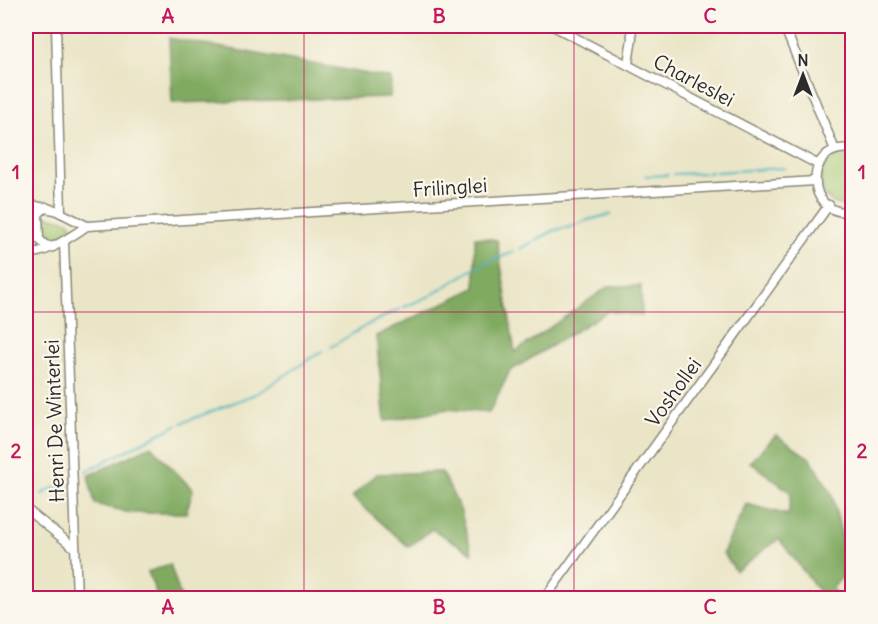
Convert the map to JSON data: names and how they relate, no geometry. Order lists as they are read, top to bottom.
{
  "streets": {
    "street": [
      "Charleslei",
      "Frilinglei",
      "Voshollei",
      "Henri De Winterlei"
    ]
  },
  "north": "top",
  "grid": {
    "columns": ["A", "B", "C"],
    "rows": ["1", "2"]
  }
}
